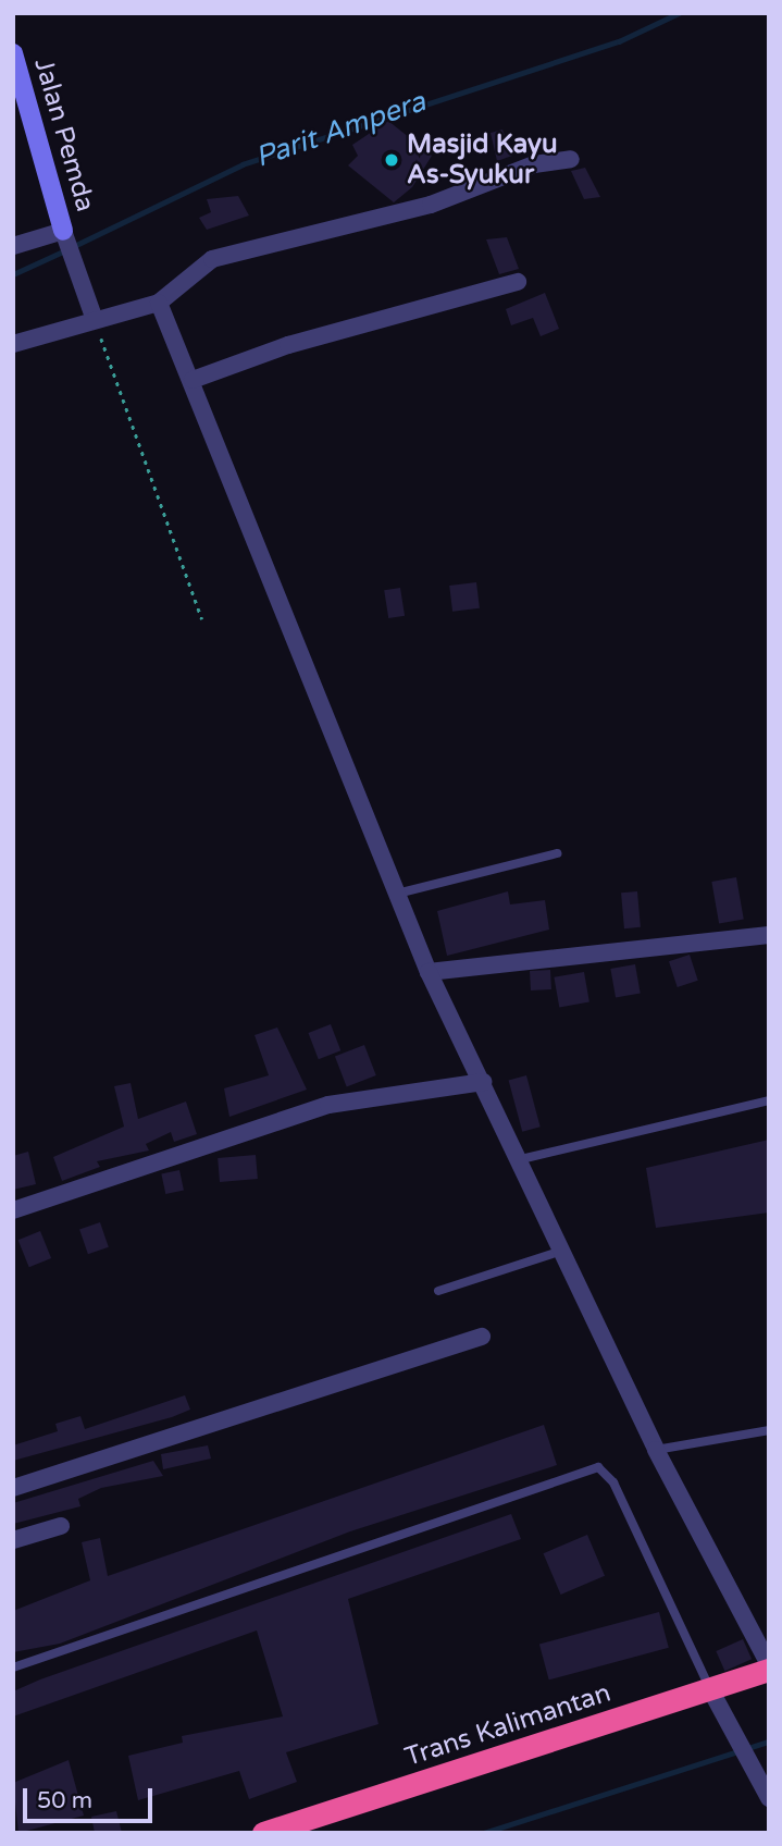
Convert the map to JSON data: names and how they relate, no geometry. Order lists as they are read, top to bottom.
{
  "streets": {
    "highway": ["Trans Kalimantan"],
    "street": ["Jalan Pemda"]
  },
  "water": ["Parit Ampera"],
  "places": ["Masjid Kayu As-Syukur"],
  "scale_bar": "50 m"
}
